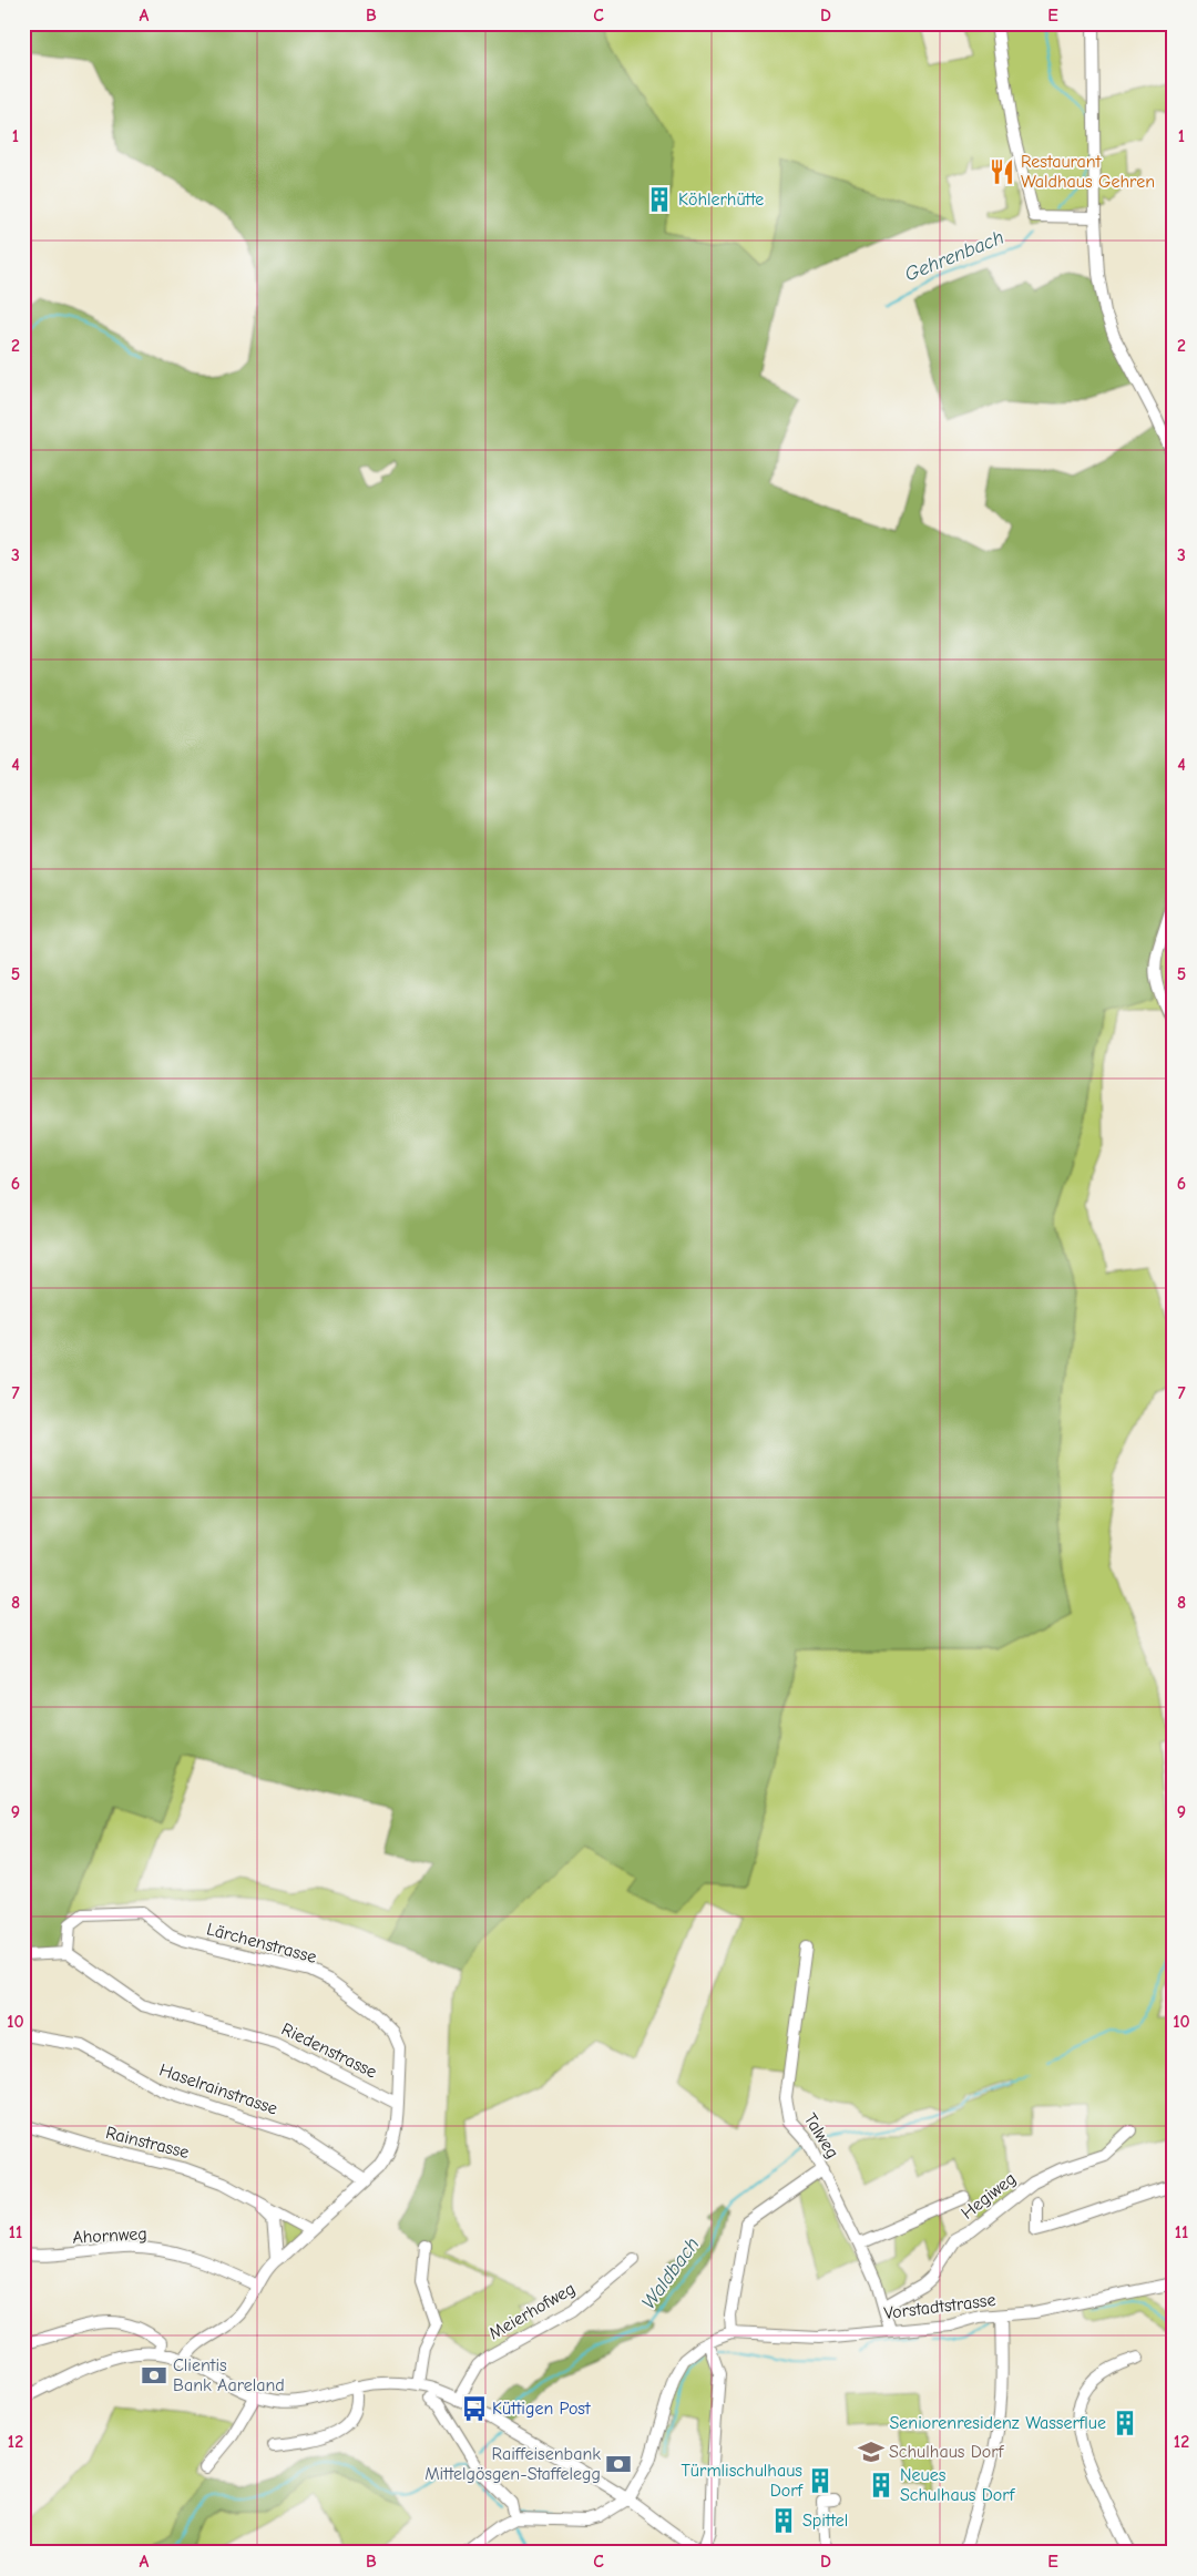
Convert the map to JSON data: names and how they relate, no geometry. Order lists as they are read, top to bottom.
{
  "streets": {
    "street": [
      "Lärchenstrasse",
      "Riedenstrasse",
      "Haselrainstrasse",
      "Talweg",
      "Rainstrasse",
      "Hegiweg",
      "Ahornweg",
      "Vorstadtstrasse",
      "Meierhofweg"
    ]
  },
  "crossings": [
    ["Lärchenstrasse", "Riedenstrasse"],
    ["Talweg", "Hegiweg"],
    ["Talweg", "Vorstadtstrasse"]
  ],
  "water": ["Gehrenbach", "Waldbach"],
  "places": {
    "restaurant": ["Restaurant Waldhaus Gehren"],
    "building": [
      "Köhlerhütte",
      "Seniorenresidenz Wasserflue",
      "Türmlischulhaus Dorf",
      "Neues Schulhaus Dorf",
      "Spittel"
    ],
    "bank": ["Clientis Bank Aareland", "Raiffeisenbank Mittelgösgen-Staffelegg"],
    "bus stop": ["Küttigen Post"],
    "school or university": ["Schulhaus Dorf"]
  },
  "grid": {
    "columns": [
      "A",
      "B",
      "C",
      "D",
      "E"
    ],
    "rows": [
      "1",
      "2",
      "3",
      "4",
      "5",
      "6",
      "7",
      "8",
      "9",
      "10",
      "11",
      "12"
    ]
  }
}
